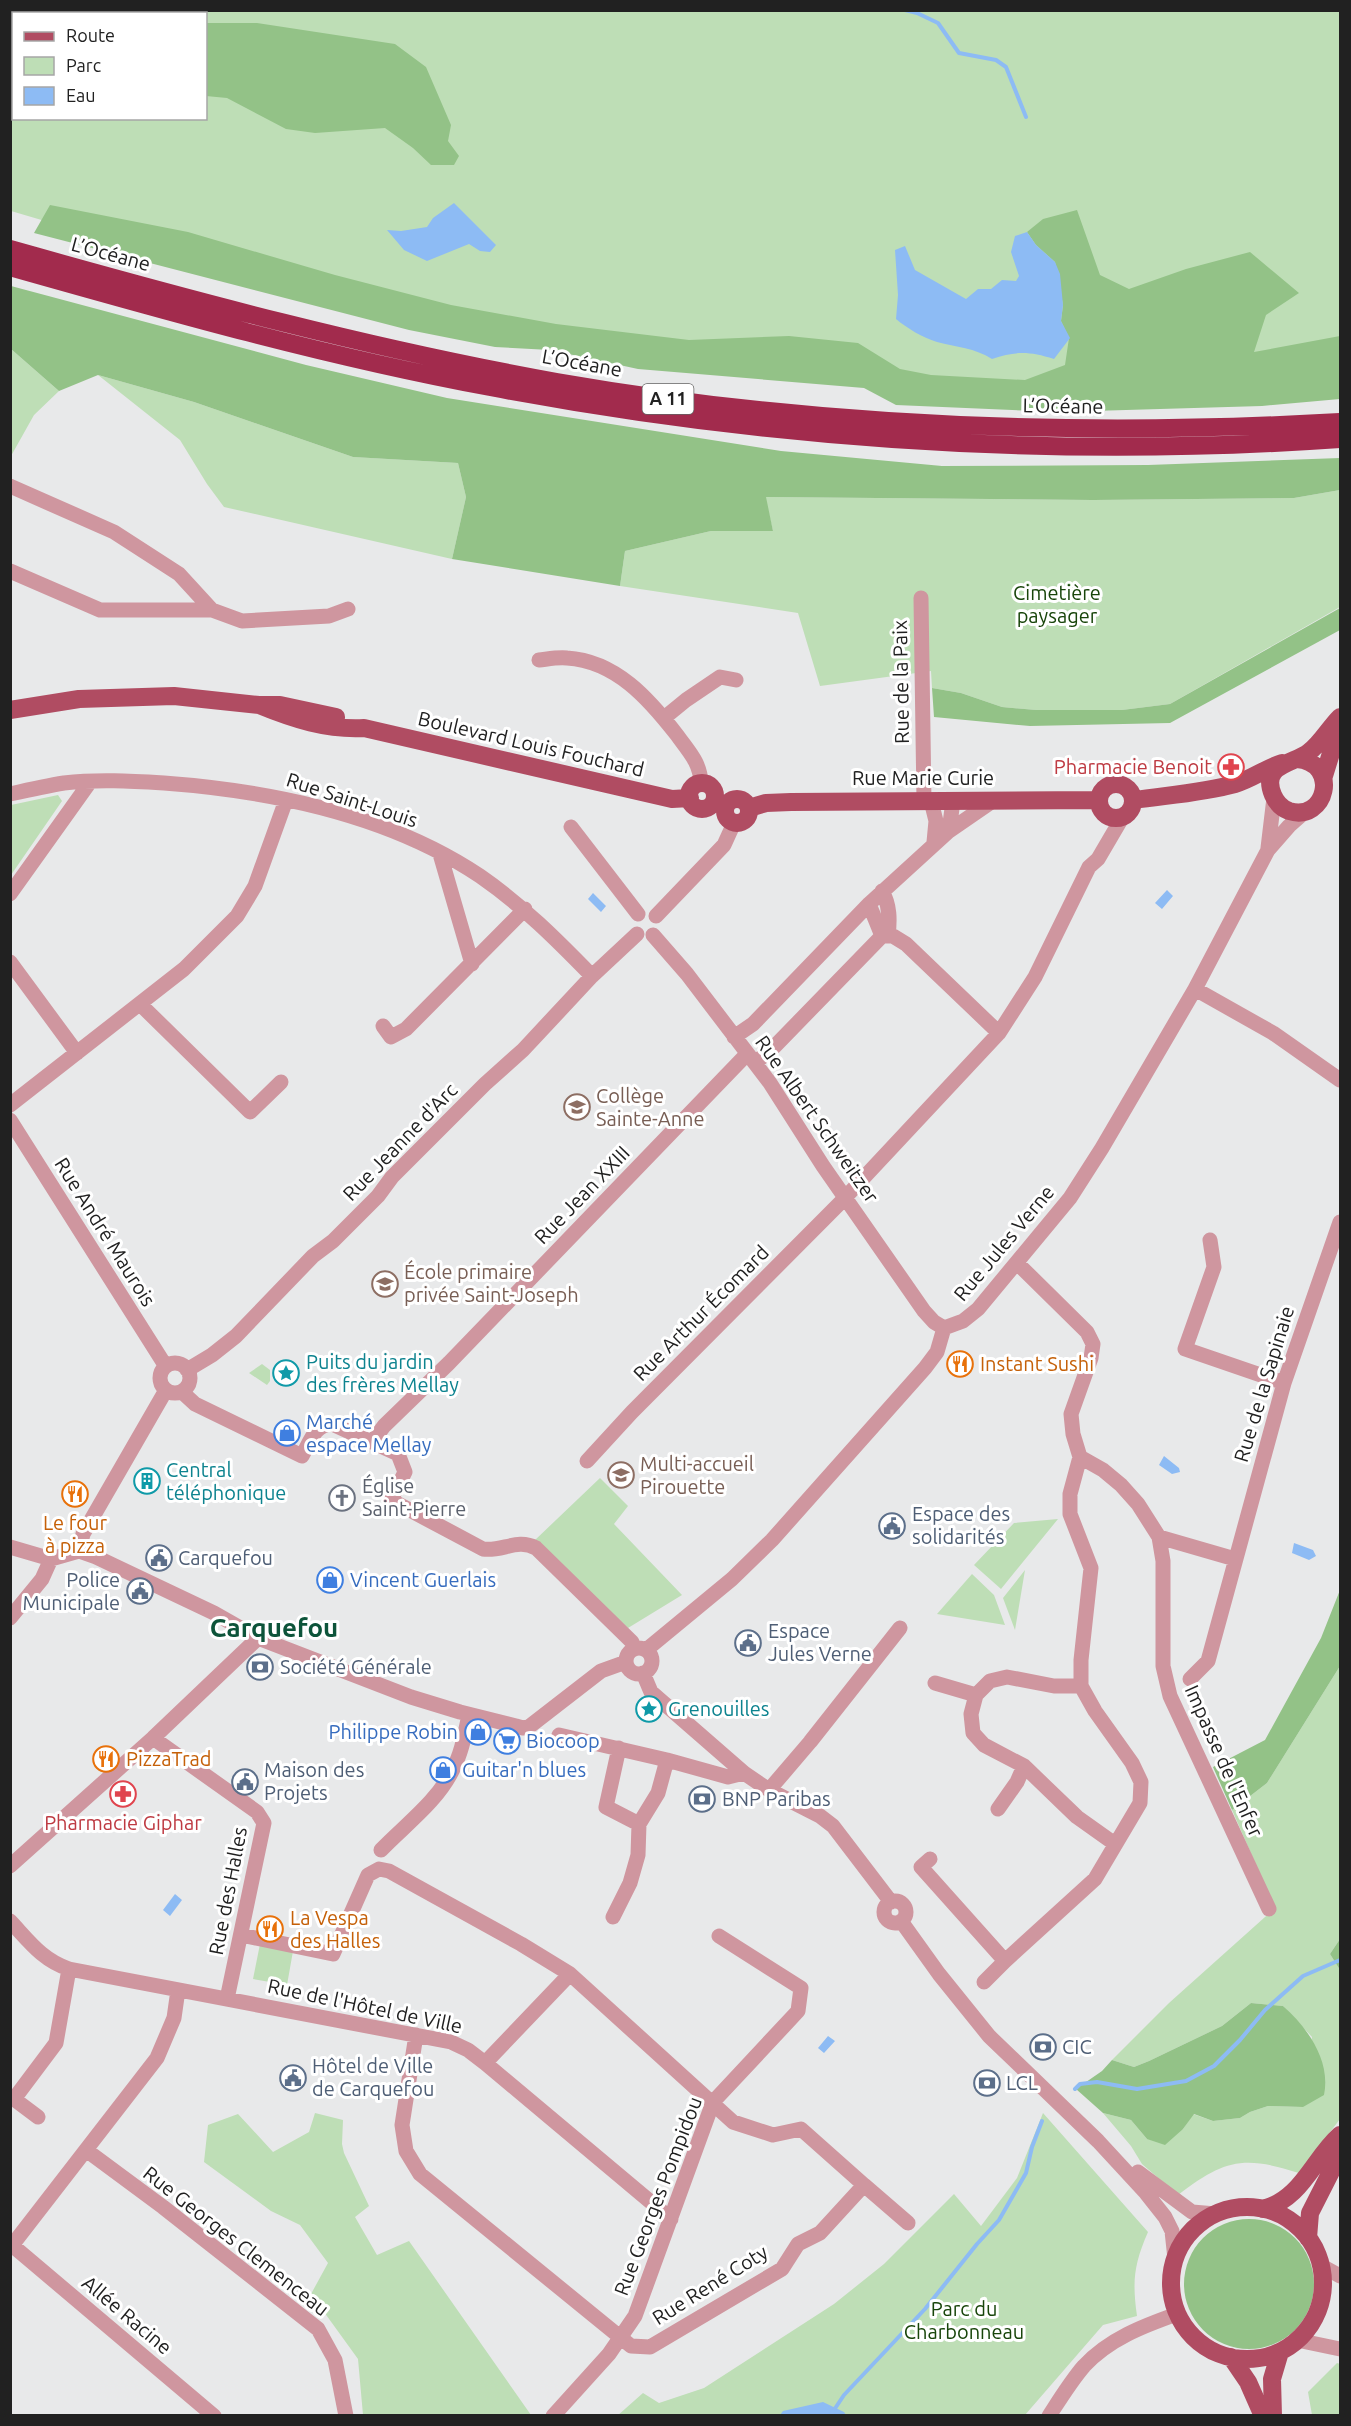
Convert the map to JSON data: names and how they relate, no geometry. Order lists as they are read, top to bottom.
{
  "streets": {
    "highway": ["L’Océane", "A 11"],
    "main road": ["Boulevard Louis Fouchard", "Rue Marie Curie"],
    "street": [
      "Rue de la Paix",
      "Rue Saint-Louis",
      "Rue Albert Schweitzer",
      "Rue Jeanne d'Arc",
      "Rue Jean XXIII",
      "Rue André Maurois",
      "Rue Jules Verne",
      "Rue Arthur Écomard",
      "Rue de la Sapinaie",
      "Impasse de l'Enfer",
      "Rue des Halles",
      "Rue de l'Hôtel de Ville",
      "Rue Georges Pompidou",
      "Rue Georges Clemenceau",
      "Rue René Coty",
      "Allée Racine"
    ]
  },
  "crossings": [
    ["Rue de la Paix", "Rue Marie Curie"],
    ["Rue Marie Curie", "Rue Arthur Écomard"],
    ["Rue Saint-Louis", "Rue Jeanne d'Arc"],
    ["Rue Albert Schweitzer", "Rue Jeanne d'Arc"],
    ["Rue Albert Schweitzer", "Rue Jean XXIII"],
    ["Rue Albert Schweitzer", "Rue Jules Verne"],
    ["Rue Albert Schweitzer", "Rue Arthur Écomard"],
    ["Rue Jeanne d'Arc", "Rue André Maurois"],
    ["Rue des Halles", "Rue de l'Hôtel de Ville"],
    ["Rue de l'Hôtel de Ville", "Rue Georges Pompidou"],
    ["Rue Georges Pompidou", "Rue René Coty"]
  ],
  "districts": ["Carquefou"],
  "parks": ["Cimetière paysager", "Parc du Charbonneau"],
  "places": {
    "pharmacy": ["Pharmacie Benoit", "Pharmacie Giphar"],
    "school or university": ["Collège Sainte-Anne", "École primaire privée Saint-Joseph", "Multi-accueil Pirouette"],
    "restaurant": [
      "Instant Sushi",
      "Le four à pizza",
      "PizzaTrad",
      "La Vespa des Halles"
    ],
    "place": ["Puits du jardin des frères Mellay", "Grenouilles"],
    "shop": [
      "Marché espace Mellay",
      "Vincent Guerlais",
      "Philippe Robin",
      "Guitar'n blues"
    ],
    "building": ["Central téléphonique"],
    "church": ["Église Saint-Pierre"],
    "public building": [
      "Espace des solidarités",
      "Carquefou",
      "Police Municipale",
      "Espace Jules Verne",
      "Maison des Projets",
      "Hôtel de Ville de Carquefou"
    ],
    "bank": [
      "Société Générale",
      "BNP Paribas",
      "CIC",
      "LCL"
    ],
    "supermarket": ["Biocoop"]
  },
  "legend": ["Route", "Parc", "Eau"]
}
